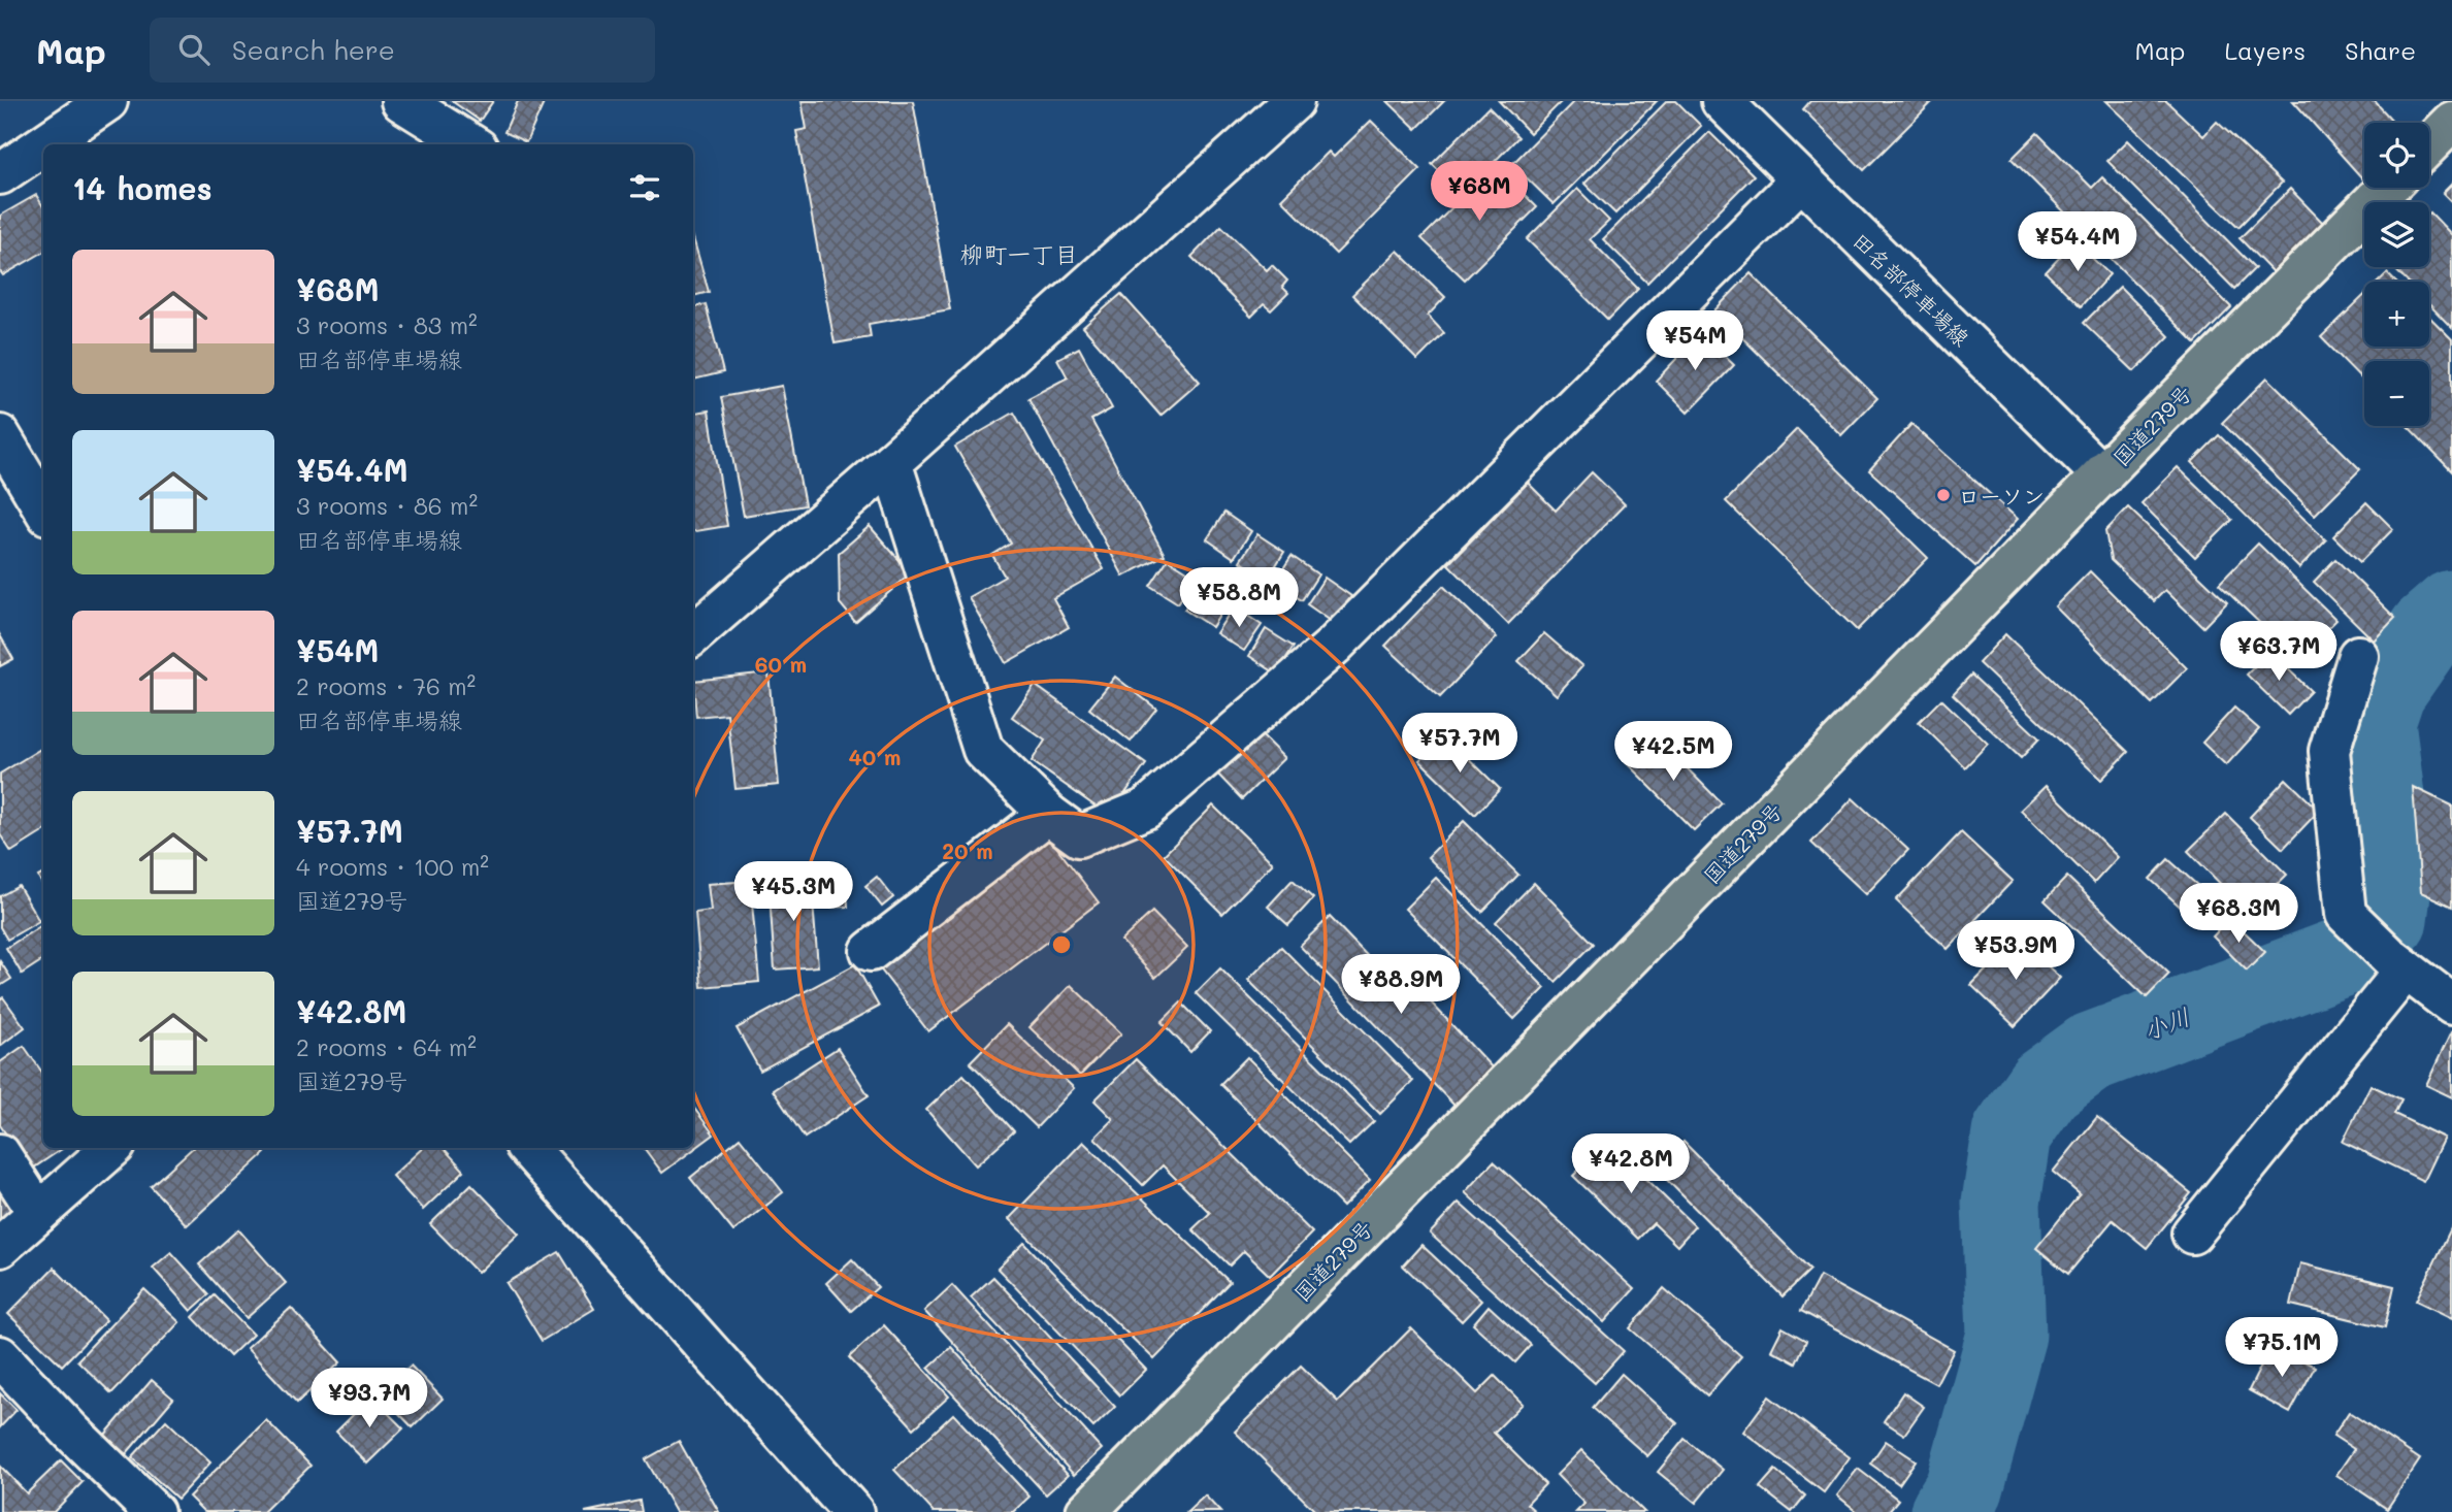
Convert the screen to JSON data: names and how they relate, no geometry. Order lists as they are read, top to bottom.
{
  "streets": {
    "highway": ["国道279号"],
    "street": ["田名部停車場線"]
  },
  "crossings": [
    ["田名部停車場線", "国道279号"]
  ],
  "districts": ["柳町一丁目"],
  "water": ["小川"],
  "places": ["ローソン"],
  "page": {
    "header": "Map",
    "search": "Search here",
    "nav": ["Map", "Layers", "Share"],
    "map_buttons": ["+", "−"],
    "heading": "14 homes",
    "price": [
      "¥68M",
      "¥54.4M",
      "¥54M",
      "¥58.8M",
      "¥63.7M",
      "¥57.7M",
      "¥42.5M",
      "¥45.3M",
      "¥68.3M",
      "¥53.9M",
      "¥88.9M",
      "¥42.8M",
      "¥75.1M",
      "¥93.7M"
    ],
    "list": [
      {
        "name": "¥68M",
        "note": "3 rooms · 83 m² · 田名部停車場線"
      },
      {
        "name": "¥54.4M",
        "note": "3 rooms · 86 m² · 田名部停車場線"
      },
      {
        "name": "¥54M",
        "note": "2 rooms · 76 m² · 田名部停車場線"
      },
      {
        "name": "¥57.7M",
        "note": "4 rooms · 100 m² · 国道279号"
      },
      {
        "name": "¥42.8M",
        "note": "2 rooms · 64 m² · 国道279号"
      }
    ]
  },
  "rings": ["60 m", "40 m", "20 m"]
}
